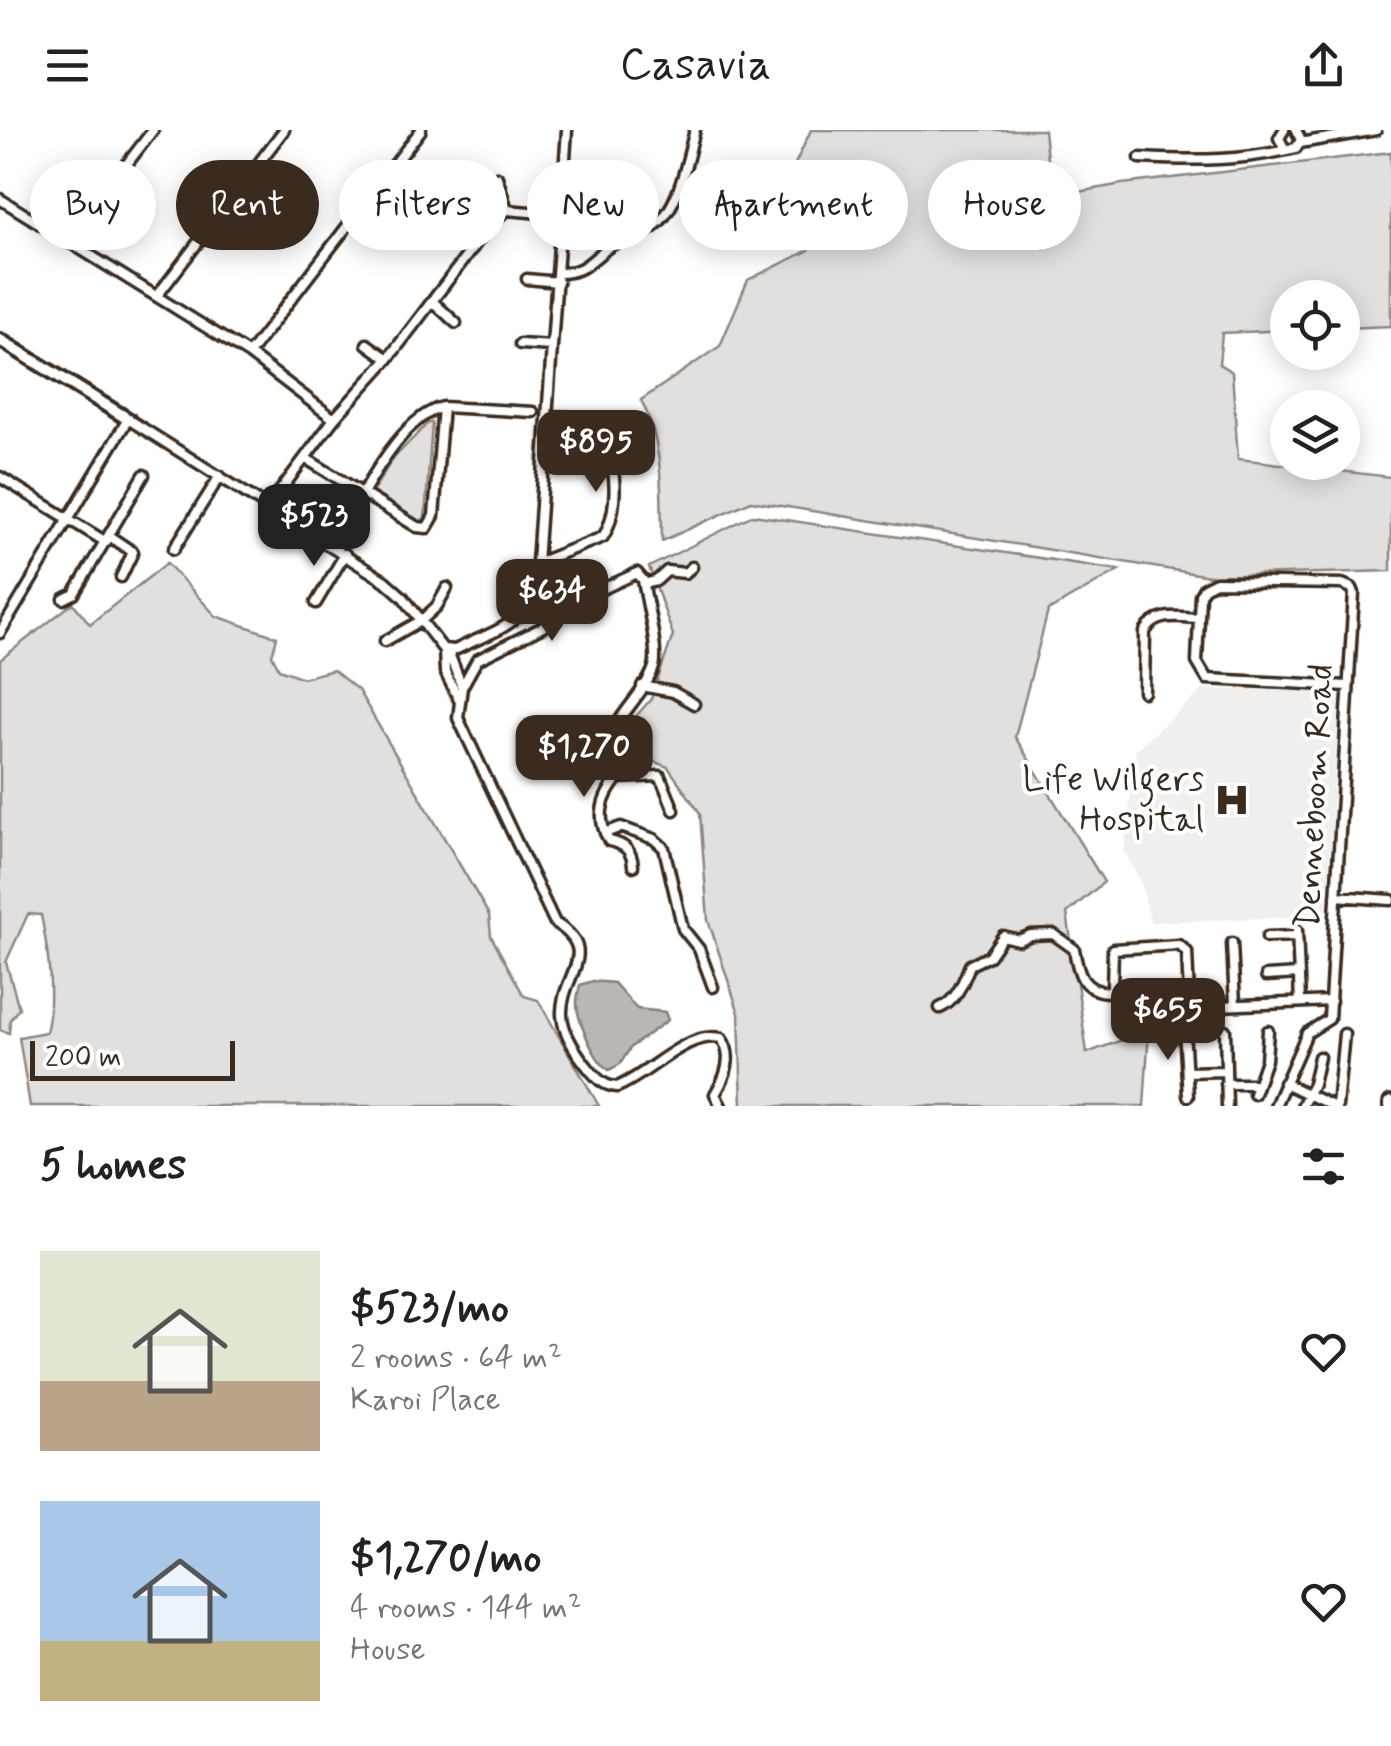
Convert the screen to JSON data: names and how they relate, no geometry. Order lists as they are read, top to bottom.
{
  "streets": {
    "street": ["Denneboom Road"]
  },
  "places": {
    "hospital": ["Life Wilgers Hospital"]
  },
  "scale_bar": "200 m",
  "page": {
    "header": "Casavia",
    "chip": [
      "Buy",
      "Rent",
      "Filters",
      "New",
      "Apartment",
      "House"
    ],
    "price": [
      "$895",
      "$523",
      "$634",
      "$1,270",
      "$655"
    ],
    "scale": "200 m",
    "heading": "5 homes",
    "list": [
      {
        "name": "$523/mo",
        "note": "2 rooms · 64 m² · Karoi Place"
      },
      {
        "name": "$1,270/mo",
        "note": "4 rooms · 144 m² · House"
      }
    ]
  }
}
